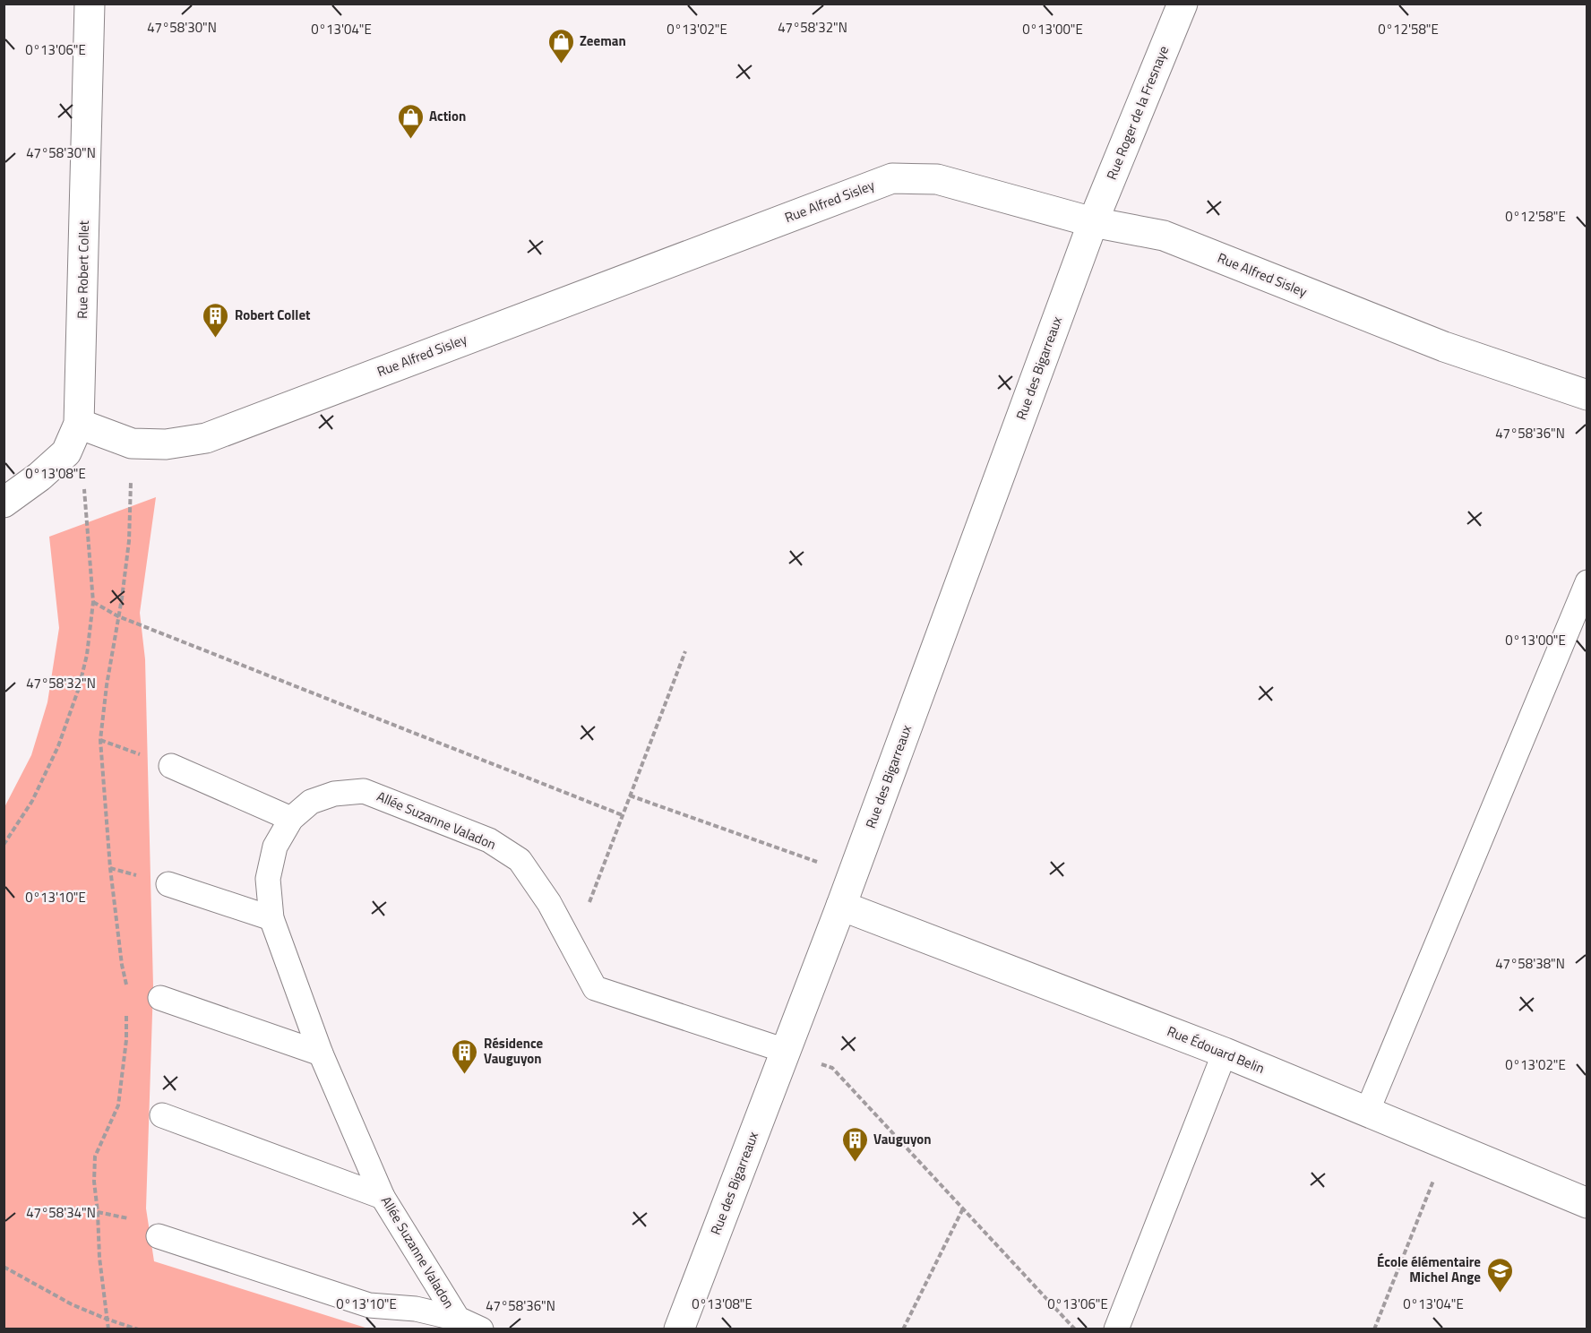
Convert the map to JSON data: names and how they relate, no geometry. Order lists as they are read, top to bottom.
{
  "streets": {
    "street": [
      "Rue Roger de la Fresnaye",
      "Rue Alfred Sisley",
      "Rue Robert Collet",
      "Rue des Bigarreaux",
      "Rue Édouard Belin"
    ],
    "lane": ["Allée Suzanne Valadon"]
  },
  "crossings": [
    ["Rue Roger de la Fresnaye", "Rue Alfred Sisley"],
    ["Rue Roger de la Fresnaye", "Rue des Bigarreaux"],
    ["Rue Alfred Sisley", "Rue Robert Collet"],
    ["Rue Alfred Sisley", "Rue des Bigarreaux"],
    ["Rue des Bigarreaux", "Allée Suzanne Valadon"],
    ["Rue des Bigarreaux", "Rue Édouard Belin"]
  ],
  "places": {
    "shop": ["Zeeman", "Action"],
    "building": ["Robert Collet", "Résidence Vauguyon", "Vauguyon"],
    "school or university": ["École élémentaire Michel Ange"]
  },
  "coordinates": [
    "47°58'30\"N",
    "47°58'32\"N",
    "0°12'58\"E",
    "0°13'04\"E",
    "0°13'02\"E",
    "0°13'00\"E",
    "0°13'06\"E",
    "47°58'36\"N",
    "0°13'08\"E",
    "0°13'10\"E",
    "47°58'38\"N",
    "47°58'34\"N"
  ]
}
